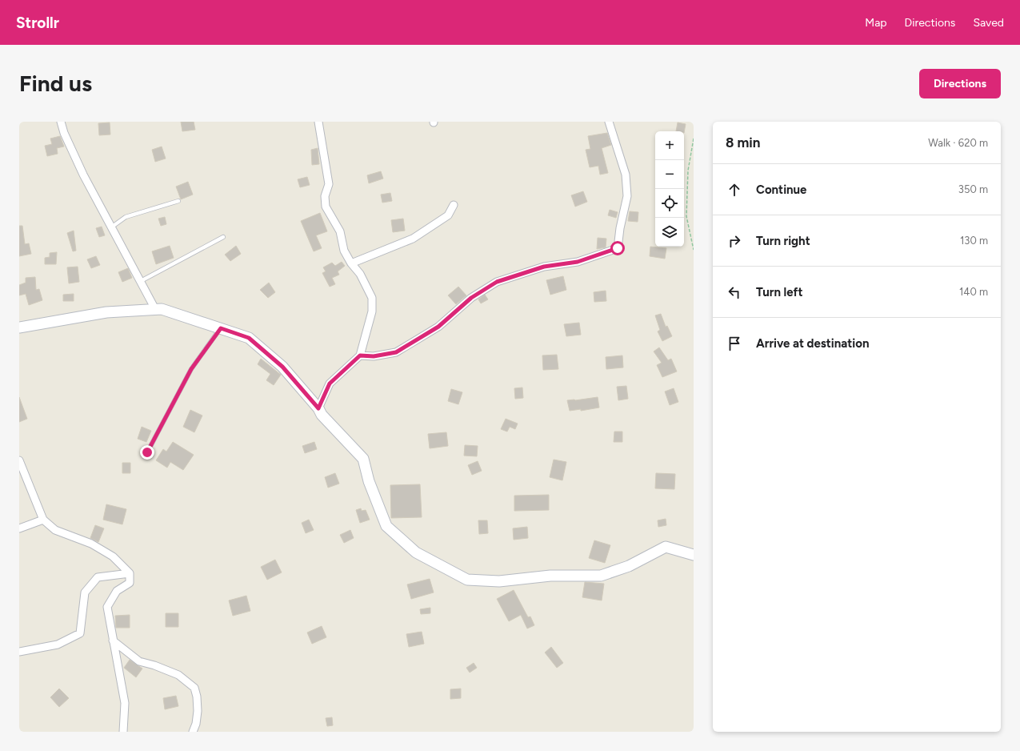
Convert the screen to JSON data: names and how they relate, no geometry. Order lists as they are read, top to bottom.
{
  "page": {
    "header": "Strollr",
    "nav": ["Map", "Directions", "Saved"],
    "buttons": "Directions",
    "title": "Find us",
    "heading": ["8 min", "Walk · 620 m"],
    "map_buttons": ["+", "−"],
    "list": [
      ["Continue", "350 m"],
      ["Turn right", "130 m"],
      ["Turn left", "140 m"],
      "Arrive at destination"
    ]
  }
}
